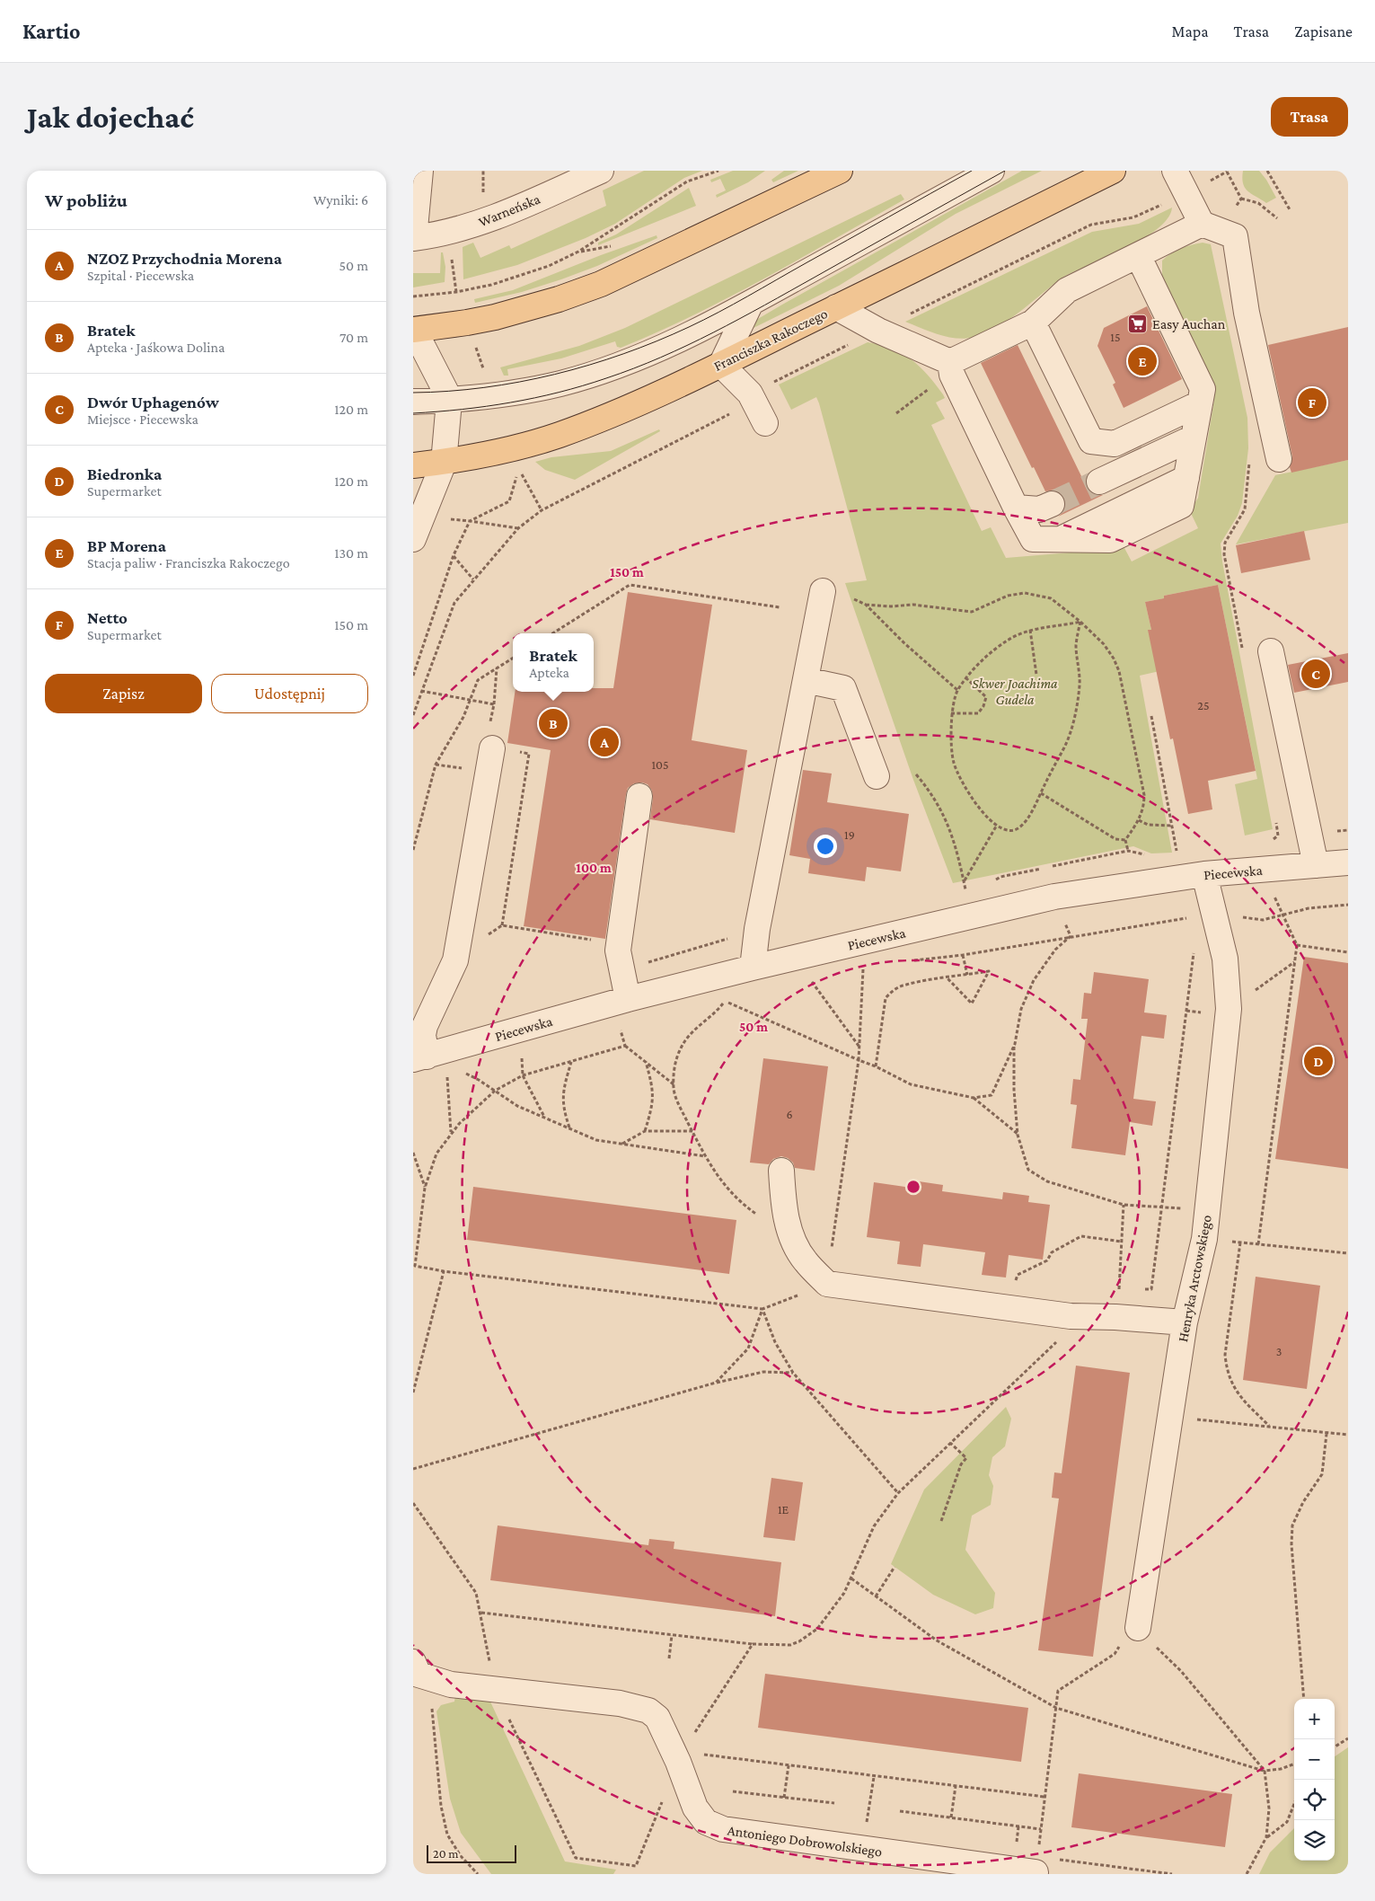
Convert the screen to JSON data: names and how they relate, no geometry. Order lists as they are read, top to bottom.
{
  "streets": {
    "main road": ["Franciszka Rakoczego"],
    "street": [
      "Warneńska",
      "Piecewska",
      "Henryka Arctowskiego",
      "Antoniego Dobrowolskiego"
    ]
  },
  "crossings": [
    ["Piecewska", "Henryka Arctowskiego"]
  ],
  "parks": ["Skwer Joachima Gudela"],
  "places": {
    "supermarket": ["Easy Auchan"]
  },
  "house_numbers": [
    "15",
    "25",
    "105",
    "19",
    "6",
    "3",
    "1E"
  ],
  "scale_bar": "20 m",
  "page": {
    "header": "Kartio",
    "nav": ["Mapa", "Trasa", "Zapisane"],
    "buttons": [
      "Trasa",
      ["Zapisz", "Udostępnij"]
    ],
    "title": "Jak dojechać",
    "heading": ["W pobliżu", "Wyniki: 6"],
    "list": [
      {
        "mark": "A",
        "name": "NZOZ Przychodnia Morena",
        "note": "Szpital · Piecewska",
        "value": "50 m"
      },
      {
        "mark": "B",
        "name": "Bratek",
        "note": "Apteka · Jaśkowa Dolina",
        "value": "70 m"
      },
      {
        "mark": "C",
        "name": "Dwór Uphagenów",
        "note": "Miejsce · Piecewska",
        "value": "120 m"
      },
      {
        "mark": "D",
        "name": "Biedronka",
        "note": "Supermarket",
        "value": "120 m"
      },
      {
        "mark": "E",
        "name": "BP Morena",
        "note": "Stacja paliw · Franciszka Rakoczego",
        "value": "130 m"
      },
      {
        "mark": "F",
        "name": "Netto",
        "note": "Supermarket",
        "value": "150 m"
      }
    ],
    "pins": [
      "E",
      "F",
      "C",
      "B",
      "A",
      "D"
    ],
    "popup": ["Bratek", "Apteka"],
    "map_buttons": ["+", "−"],
    "scale": "20 m"
  },
  "rings": ["150 m", "100 m", "50 m"]
}
